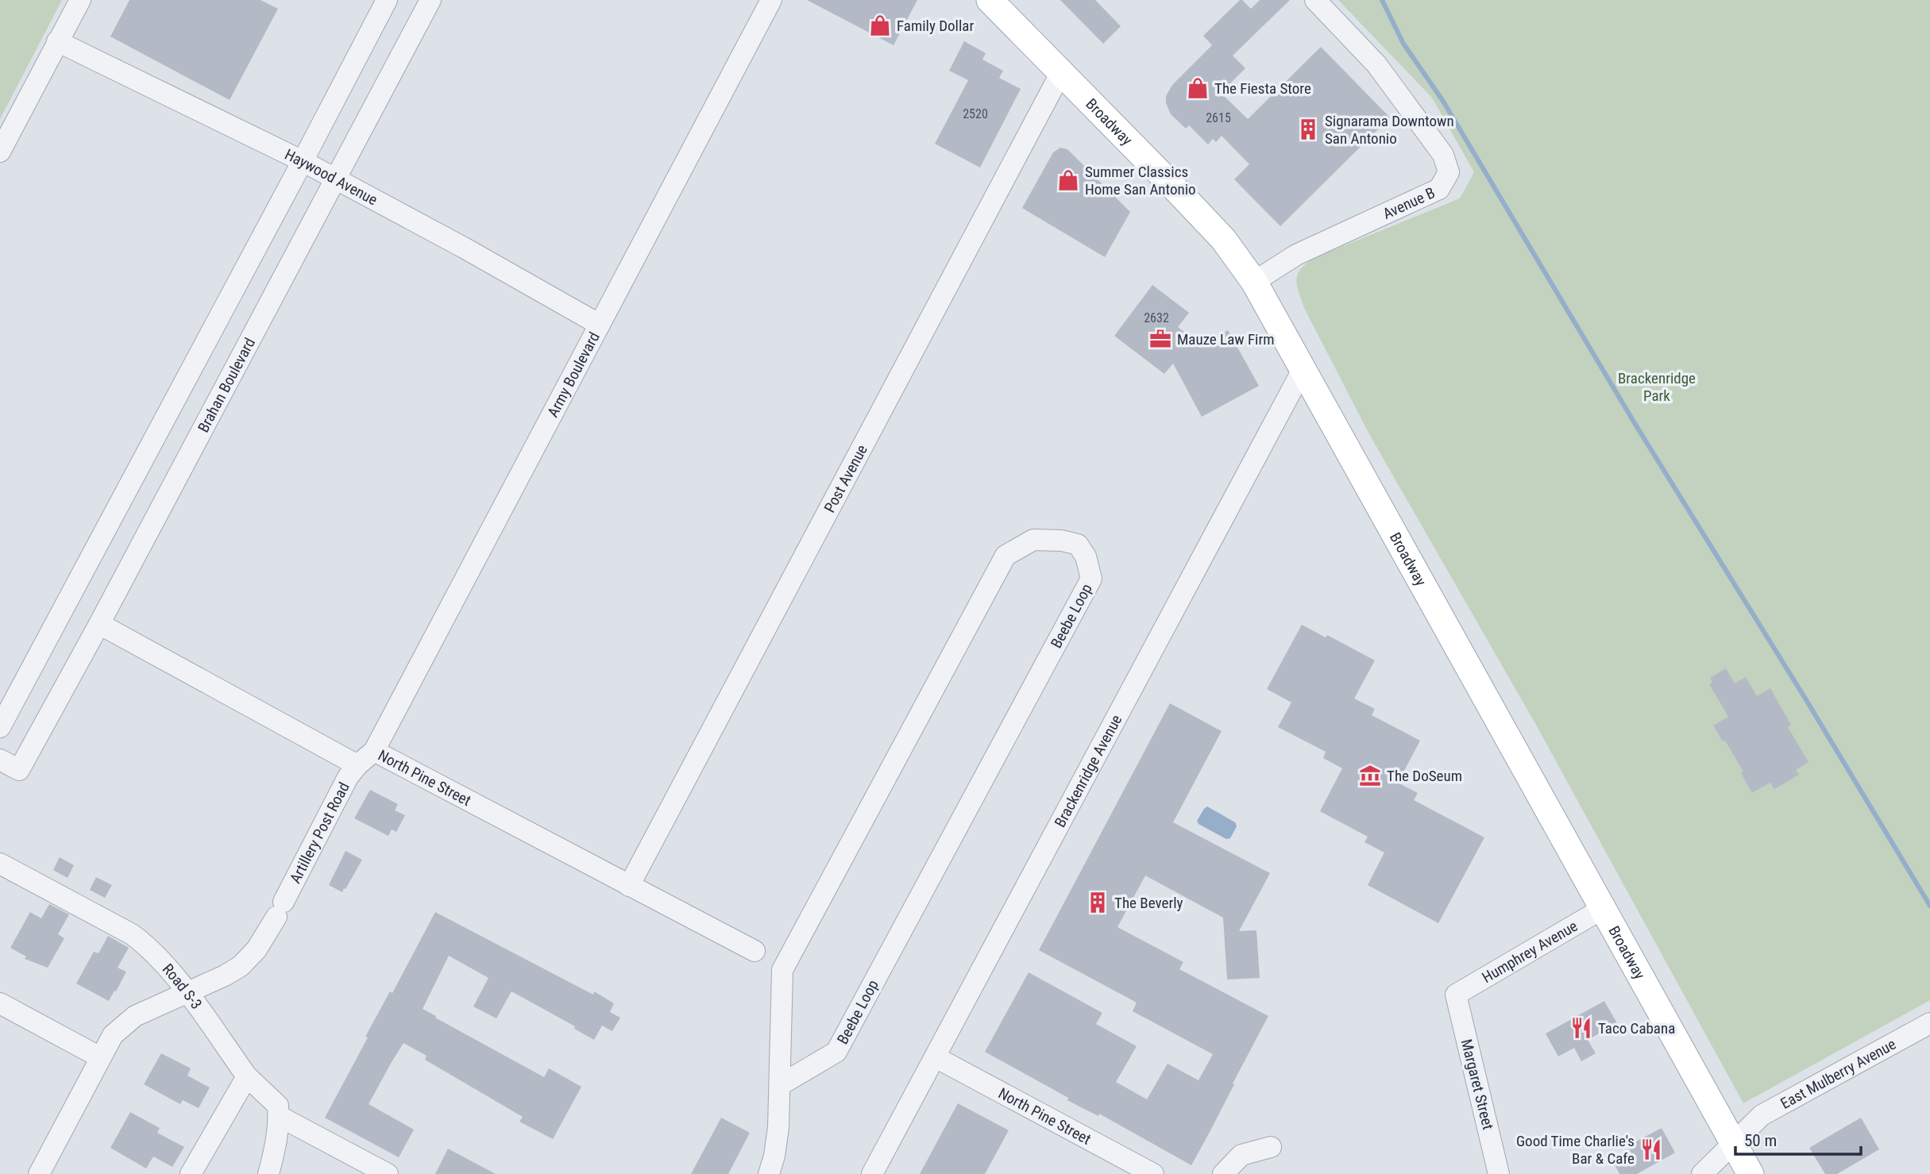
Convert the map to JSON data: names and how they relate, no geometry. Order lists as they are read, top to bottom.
{
  "streets": {
    "main road": ["Broadway"],
    "street": [
      "Haywood Avenue",
      "Avenue B",
      "Army Boulevard",
      "Brahan Boulevard",
      "Post Avenue",
      "Beebe Loop",
      "Brackenridge Avenue",
      "North Pine Street",
      "Artillery Post Road",
      "Humphrey Avenue",
      "Road S-3",
      "East Mulberry Avenue",
      "Margaret Street"
    ]
  },
  "crossings": [
    ["Broadway", "Avenue B"],
    ["Broadway", "Post Avenue"],
    ["Broadway", "Brackenridge Avenue"],
    ["Broadway", "Humphrey Avenue"],
    ["Broadway", "East Mulberry Avenue"],
    ["Haywood Avenue", "Army Boulevard"],
    ["Haywood Avenue", "Brahan Boulevard"],
    ["Army Boulevard", "North Pine Street"],
    ["Brahan Boulevard", "North Pine Street"],
    ["Post Avenue", "North Pine Street"],
    ["Brackenridge Avenue", "North Pine Street"],
    ["North Pine Street", "Artillery Post Road"],
    ["Artillery Post Road", "Road S-3"],
    ["Humphrey Avenue", "Margaret Street"]
  ],
  "parks": ["Brackenridge Park"],
  "places": {
    "shop": ["Family Dollar", "The Fiesta Store", "Summer Classics Home San Antonio"],
    "building": ["Signarama Downtown San Antonio", "The Beverly"],
    "office": ["Mauze Law Firm"],
    "museum": ["The DoSeum"],
    "restaurant": ["Taco Cabana", "Good Time Charlie's Bar & Cafe"]
  },
  "house_numbers": ["2520", "2615", "2632"],
  "scale_bar": "50 m"
}
